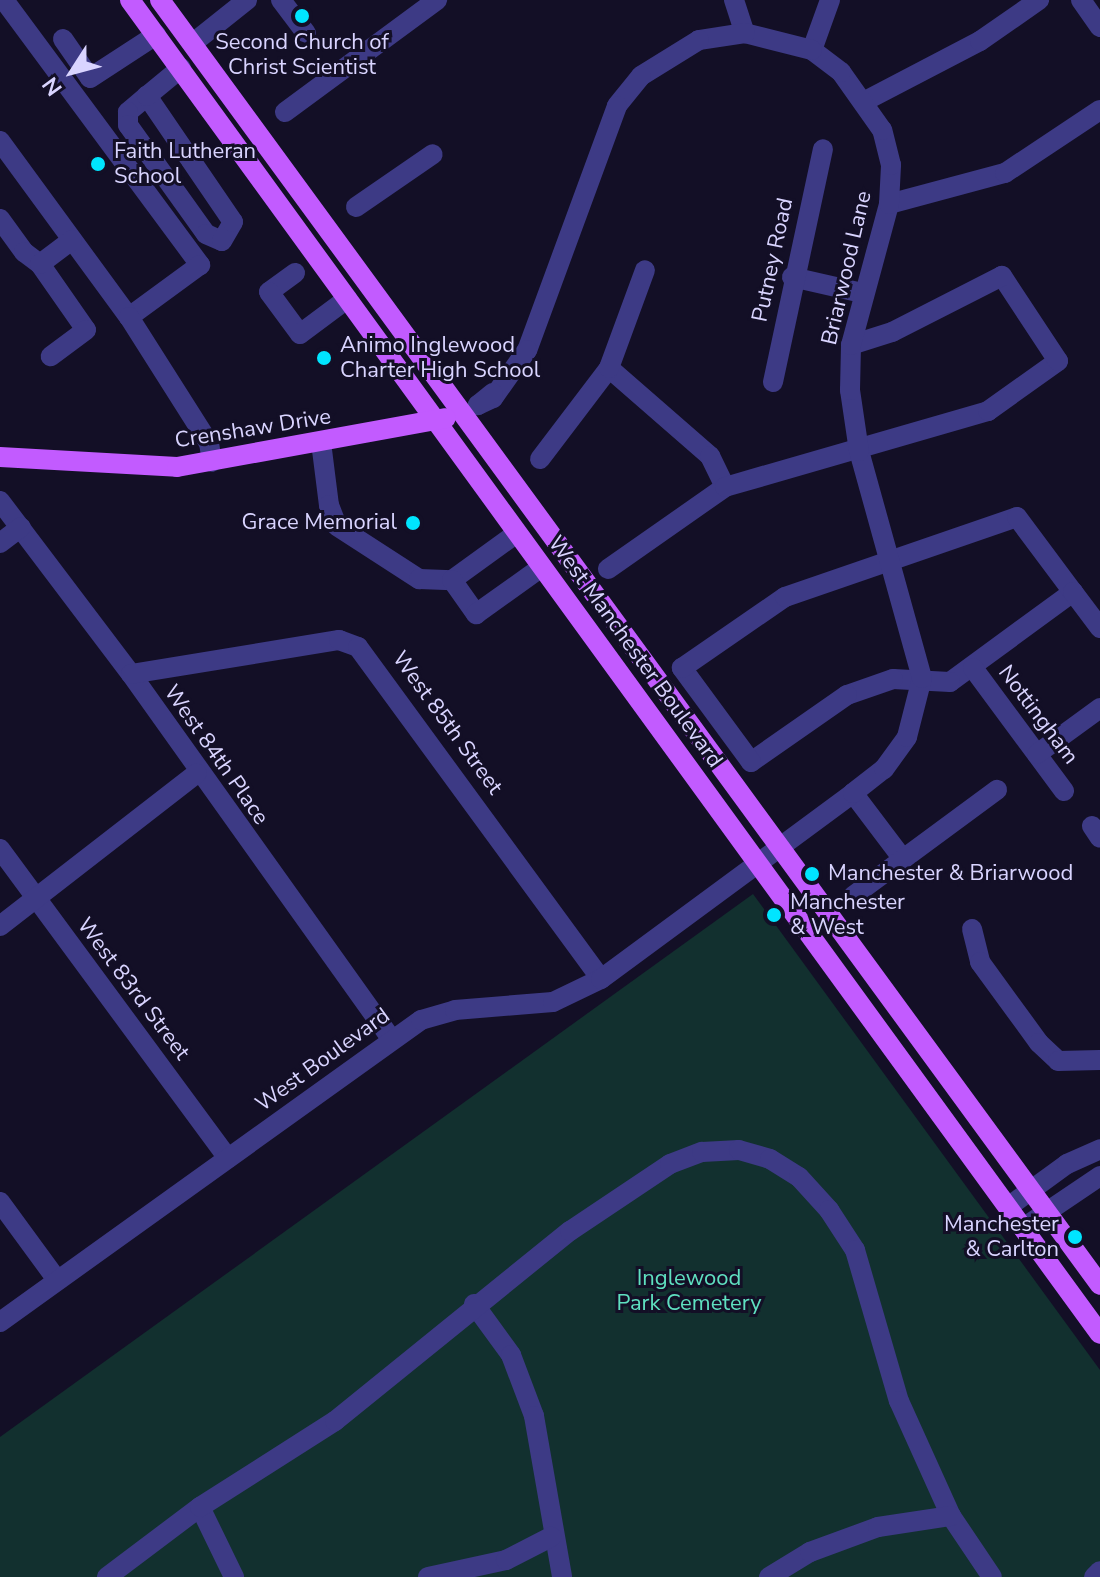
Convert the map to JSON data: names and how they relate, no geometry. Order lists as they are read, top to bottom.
{
  "streets": {
    "main road": ["Crenshaw Drive", "West Manchester Boulevard"],
    "street": [
      "Putney Road",
      "Briarwood Lane",
      "Nottingham",
      "West 85th Street",
      "West 84th Place",
      "West 83rd Street",
      "West Boulevard"
    ]
  },
  "crossings": [
    ["Briarwood Lane", "Crenshaw Drive"],
    ["Briarwood Lane", "West Manchester Boulevard"],
    ["Briarwood Lane", "West Boulevard"],
    ["Crenshaw Drive", "West Manchester Boulevard"],
    ["West Manchester Boulevard", "West Boulevard"],
    ["West 85th Street", "West 84th Place"],
    ["West 85th Street", "West Boulevard"],
    ["West 84th Place", "West Boulevard"],
    ["West 83rd Street", "West Boulevard"]
  ],
  "parks": ["Inglewood Park Cemetery"],
  "places": [
    "Second Church of Christ Scientist",
    "Faith Lutheran School",
    "Animo Inglewood Charter High School",
    "Grace Memorial",
    "Manchester & Briarwood",
    "Manchester & West",
    "Manchester & Carlton"
  ],
  "north": "bottom left"
}
